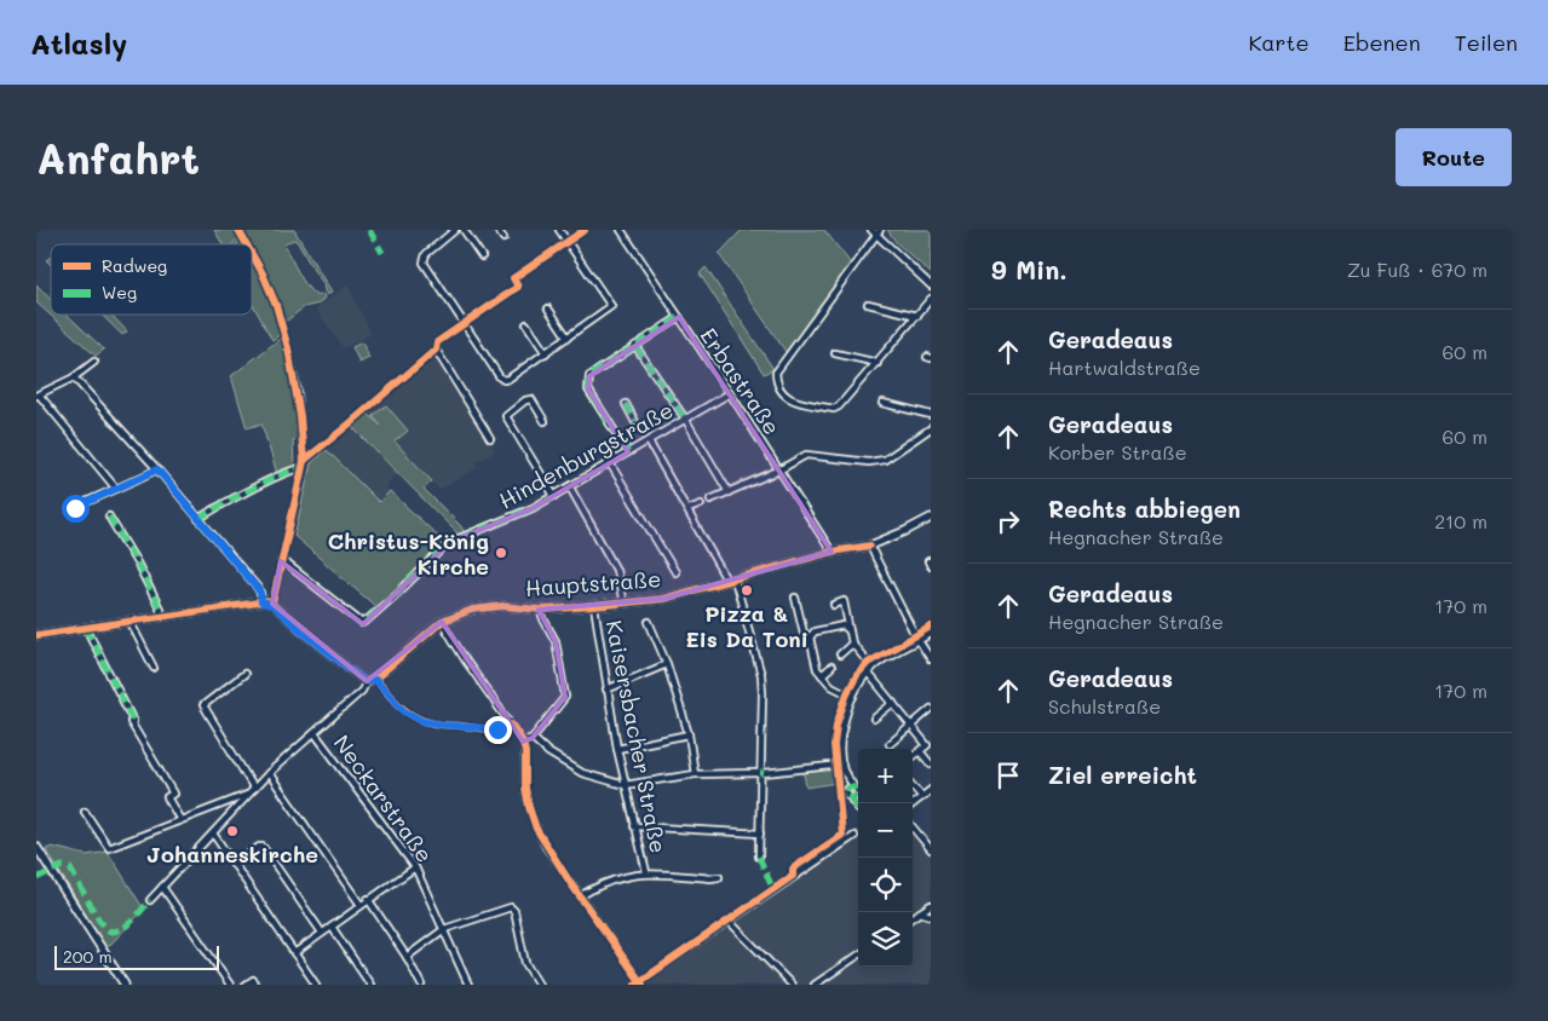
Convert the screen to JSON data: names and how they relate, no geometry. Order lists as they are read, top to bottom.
{
  "streets": {
    "street": [
      "Erbastraße",
      "Hindenburgstraße",
      "Hauptstraße",
      "Kaisersbacher Straße",
      "Neckarstraße"
    ]
  },
  "crossings": [
    ["Erbastraße", "Hindenburgstraße"],
    ["Erbastraße", "Hauptstraße"],
    ["Hauptstraße", "Kaisersbacher Straße"]
  ],
  "places": ["Christus-König Kirche", "Pizza & Eis Da Toni", "Johanneskirche"],
  "legend": ["Radweg", "Weg"],
  "scale_bar": "200 m",
  "page": {
    "header": "Atlasly",
    "nav": ["Karte", "Ebenen", "Teilen"],
    "buttons": "Route",
    "title": "Anfahrt",
    "heading": ["9 Min.", "Zu Fuß · 670 m"],
    "list": [
      ["Geradeaus", "Hartwaldstraße", "60 m"],
      ["Geradeaus", "Korber Straße", "60 m"],
      ["Rechts abbiegen", "Hegnacher Straße", "210 m"],
      ["Geradeaus", "Hegnacher Straße", "170 m"],
      ["Geradeaus", "Schulstraße", "170 m"],
      "Ziel erreicht"
    ],
    "map_buttons": ["+", "−"],
    "scale": "200 m"
  }
}
